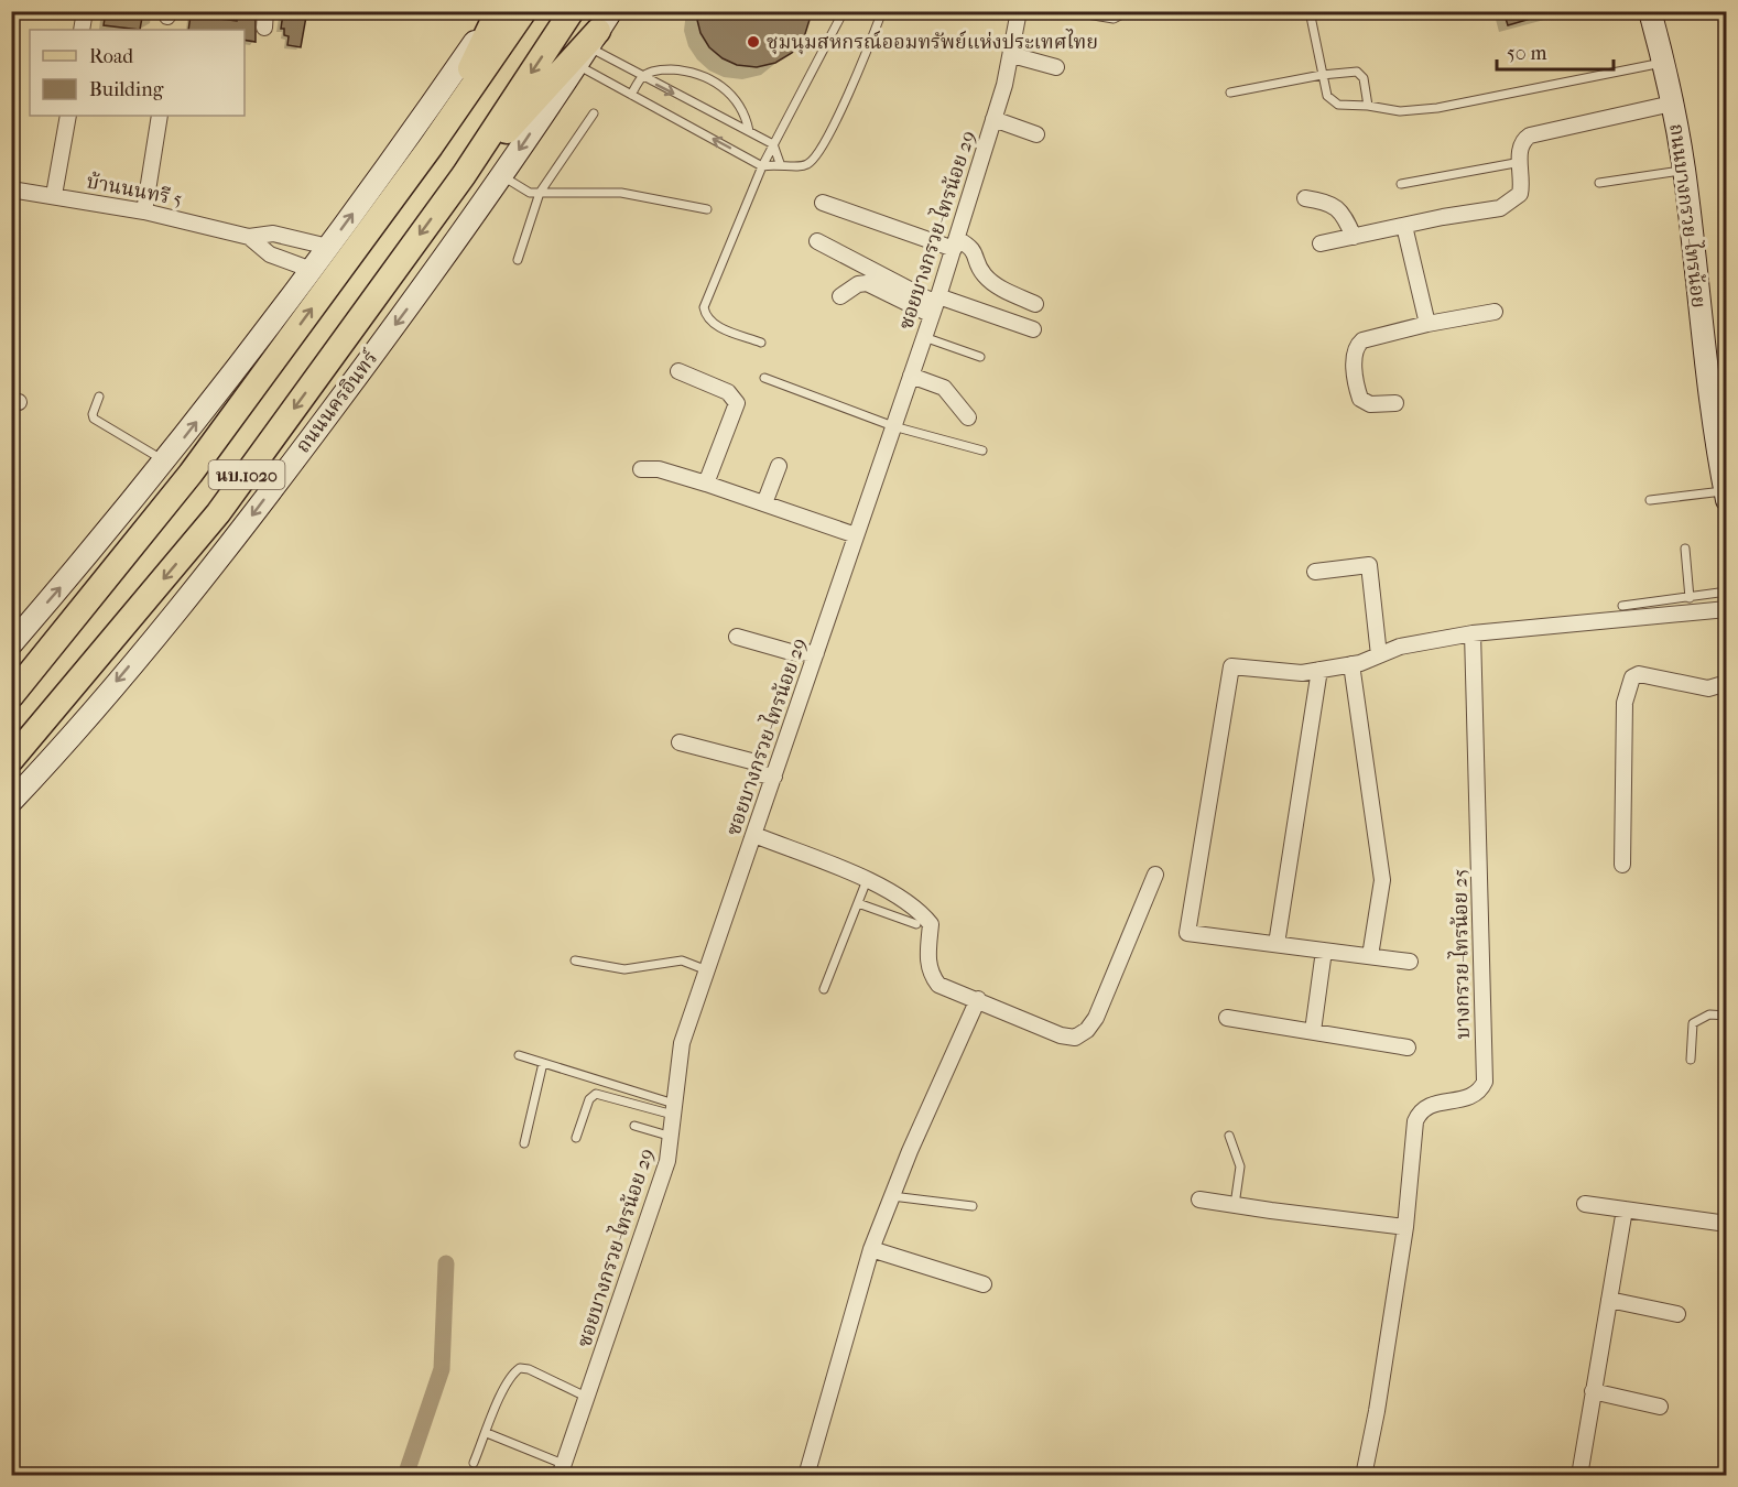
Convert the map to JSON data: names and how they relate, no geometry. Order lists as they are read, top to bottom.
{
  "streets": {
    "main road": ["ถนนบางกรวย-ไทรน้อย", "ถนนนครอินทร์", "นบ.1020"],
    "street": ["บ้านนนทรี 5", "ซอยบางกรวย-ไทรน้อย 29", "บางกรวย-ไทรน้อย 25"]
  },
  "places": ["ชุมนุมสหกรณ์ออมทรัพย์แห่งประเทศไทย"],
  "legend": ["Road", "Building"],
  "scale_bar": "50 m"
}
